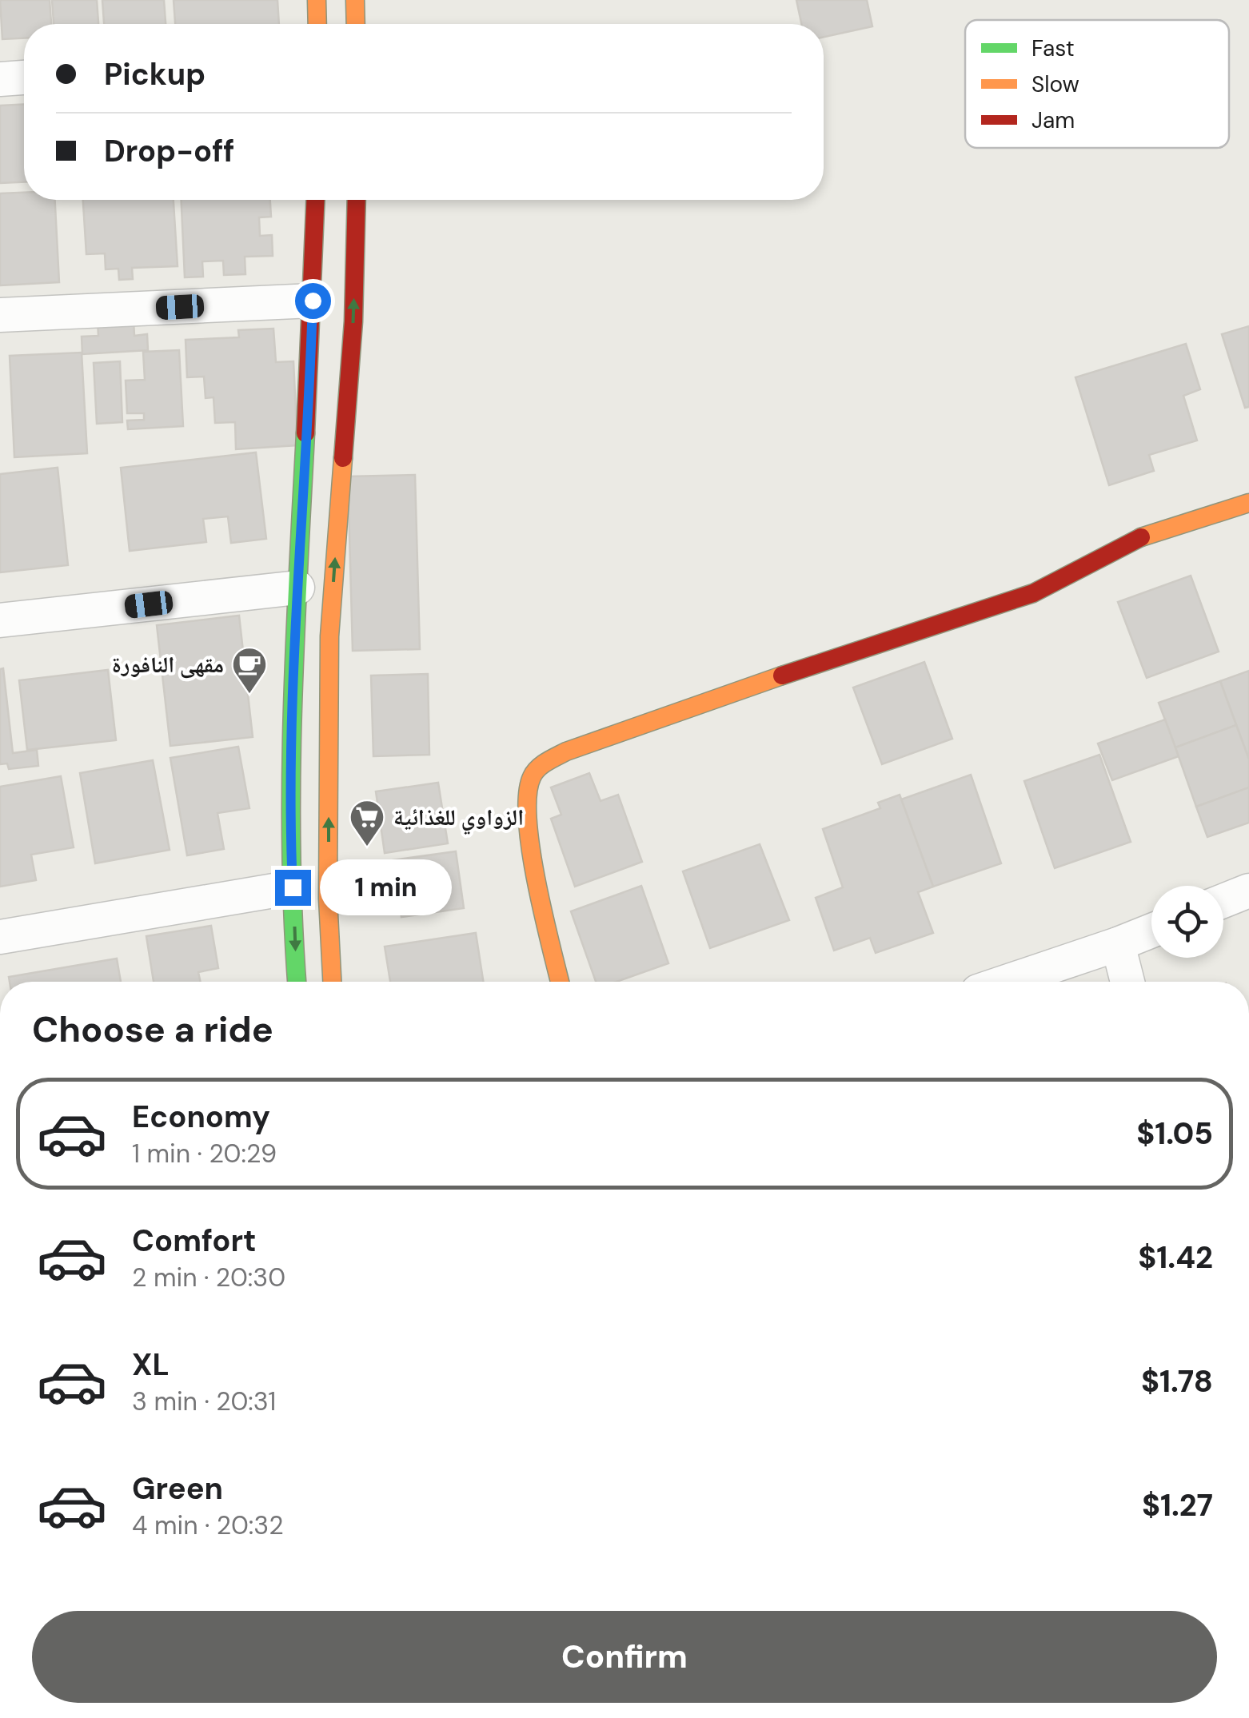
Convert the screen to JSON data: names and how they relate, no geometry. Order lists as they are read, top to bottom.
{
  "places": {
    "cafe": ["مقهى النافورة"],
    "supermarket": ["الزواوي للغذائية"]
  },
  "legend": ["Fast", "Slow", "Jam"],
  "page": {
    "banner": ["Pickup", "Drop-off"],
    "bubble": "1 min",
    "heading": "Choose a ride",
    "list": [
      {
        "name": "Economy",
        "note": "1 min · 20:29",
        "value": "$1.05"
      },
      {
        "name": "Comfort",
        "note": "2 min · 20:30",
        "value": "$1.42"
      },
      {
        "name": "XL",
        "note": "3 min · 20:31",
        "value": "$1.78"
      },
      {
        "name": "Green",
        "note": "4 min · 20:32",
        "value": "$1.27"
      }
    ],
    "buttons": "Confirm"
  }
}
